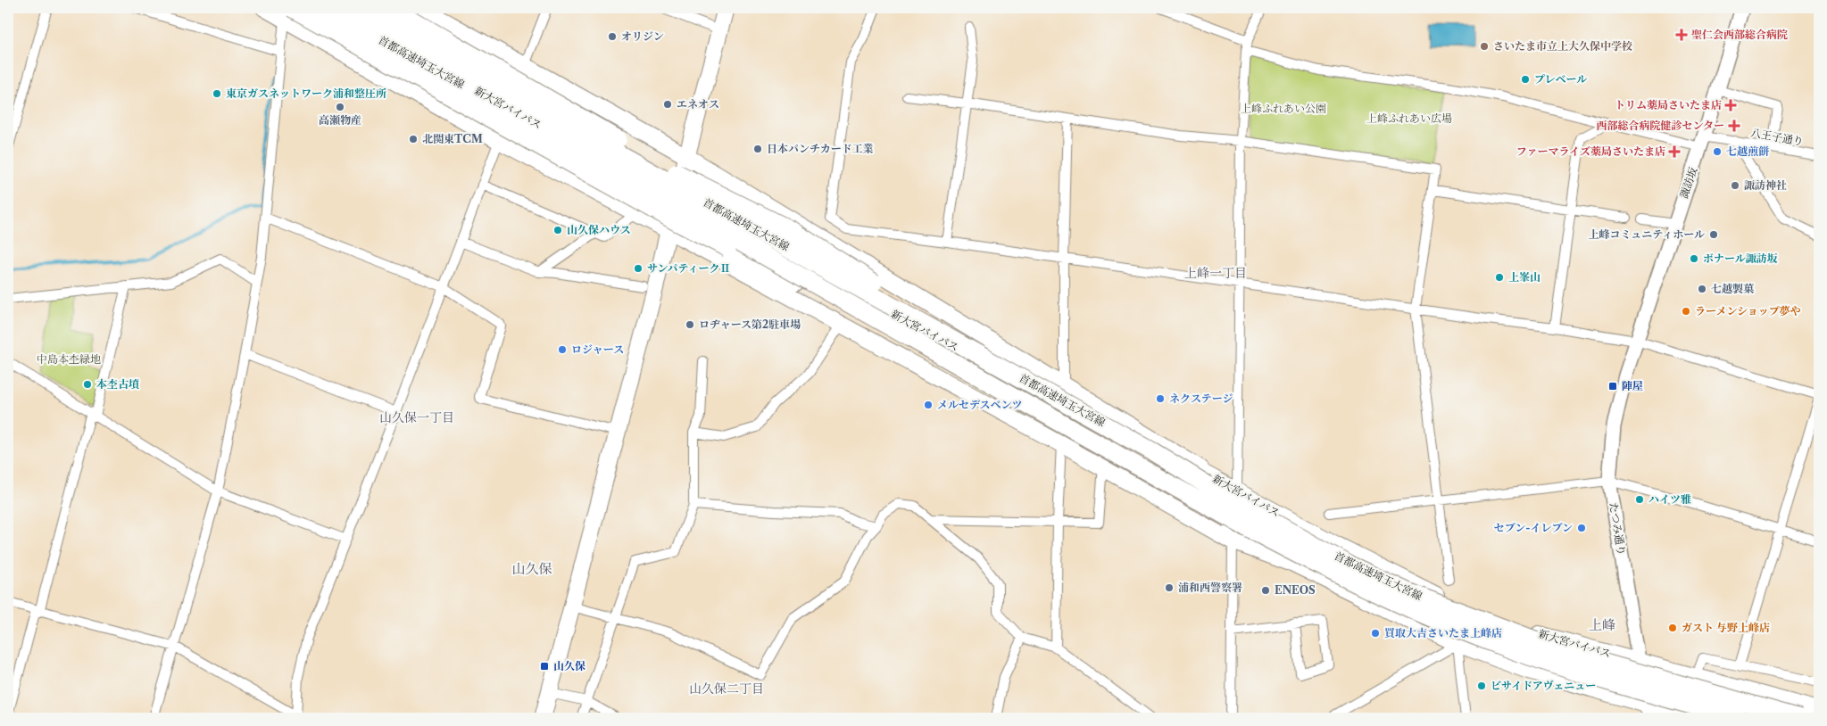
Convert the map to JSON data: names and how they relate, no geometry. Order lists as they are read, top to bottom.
{
  "streets": {
    "highway": ["首都高速埼玉大宮線", "新大宮バイパス"],
    "main road": ["諏訪坂", "たつみ通り"],
    "street": ["八王子通り"]
  },
  "crossings": [
    ["首都高速埼玉大宮線", "新大宮バイパス"],
    ["新大宮バイパス", "たつみ通り"],
    ["八王子通り", "諏訪坂"],
    ["諏訪坂", "たつみ通り"]
  ],
  "districts": [
    "上峰一丁目",
    "山久保一丁目",
    "山久保",
    "上峰",
    "山久保二丁目"
  ],
  "parks": ["上峰ふれあい公園", "上峰ふれあい広場", "中島本杢緑地"],
  "places": {
    "health": [
      "聖仁会西部総合病院",
      "トリム薬局さいたま店",
      "西部総合病院健診センター",
      "ファーマライズ薬局さいたま店"
    ],
    "other": [
      "オリジン",
      "さいたま市立上大久保中学校",
      "プレベール",
      "東京ガスネットワーク浦和整圧所",
      "エネオス",
      "高瀬物産",
      "北関東TCM",
      "日本パンチカード工業",
      "七越煎餅",
      "諏訪神社",
      "山久保ハウス",
      "上峰コミュニティホール",
      "ボナール諏訪坂",
      "サンパティークⅡ",
      "上峯山",
      "七越製菓",
      "ラーメンショップ夢や",
      "ロヂャース第2駐車場",
      "ロジャース",
      "本杢古墳",
      "ネクステージ",
      "メルセデスベンツ",
      "ハイツ雅",
      "セブン-イレブン",
      "浦和西警察署",
      "ENEOS",
      "ガスト 与野上峰店",
      "買取大吉さいたま上峰店",
      "ビサイドアヴェニュー"
    ],
    "transit": ["陣屋", "山久保"]
  }
}
